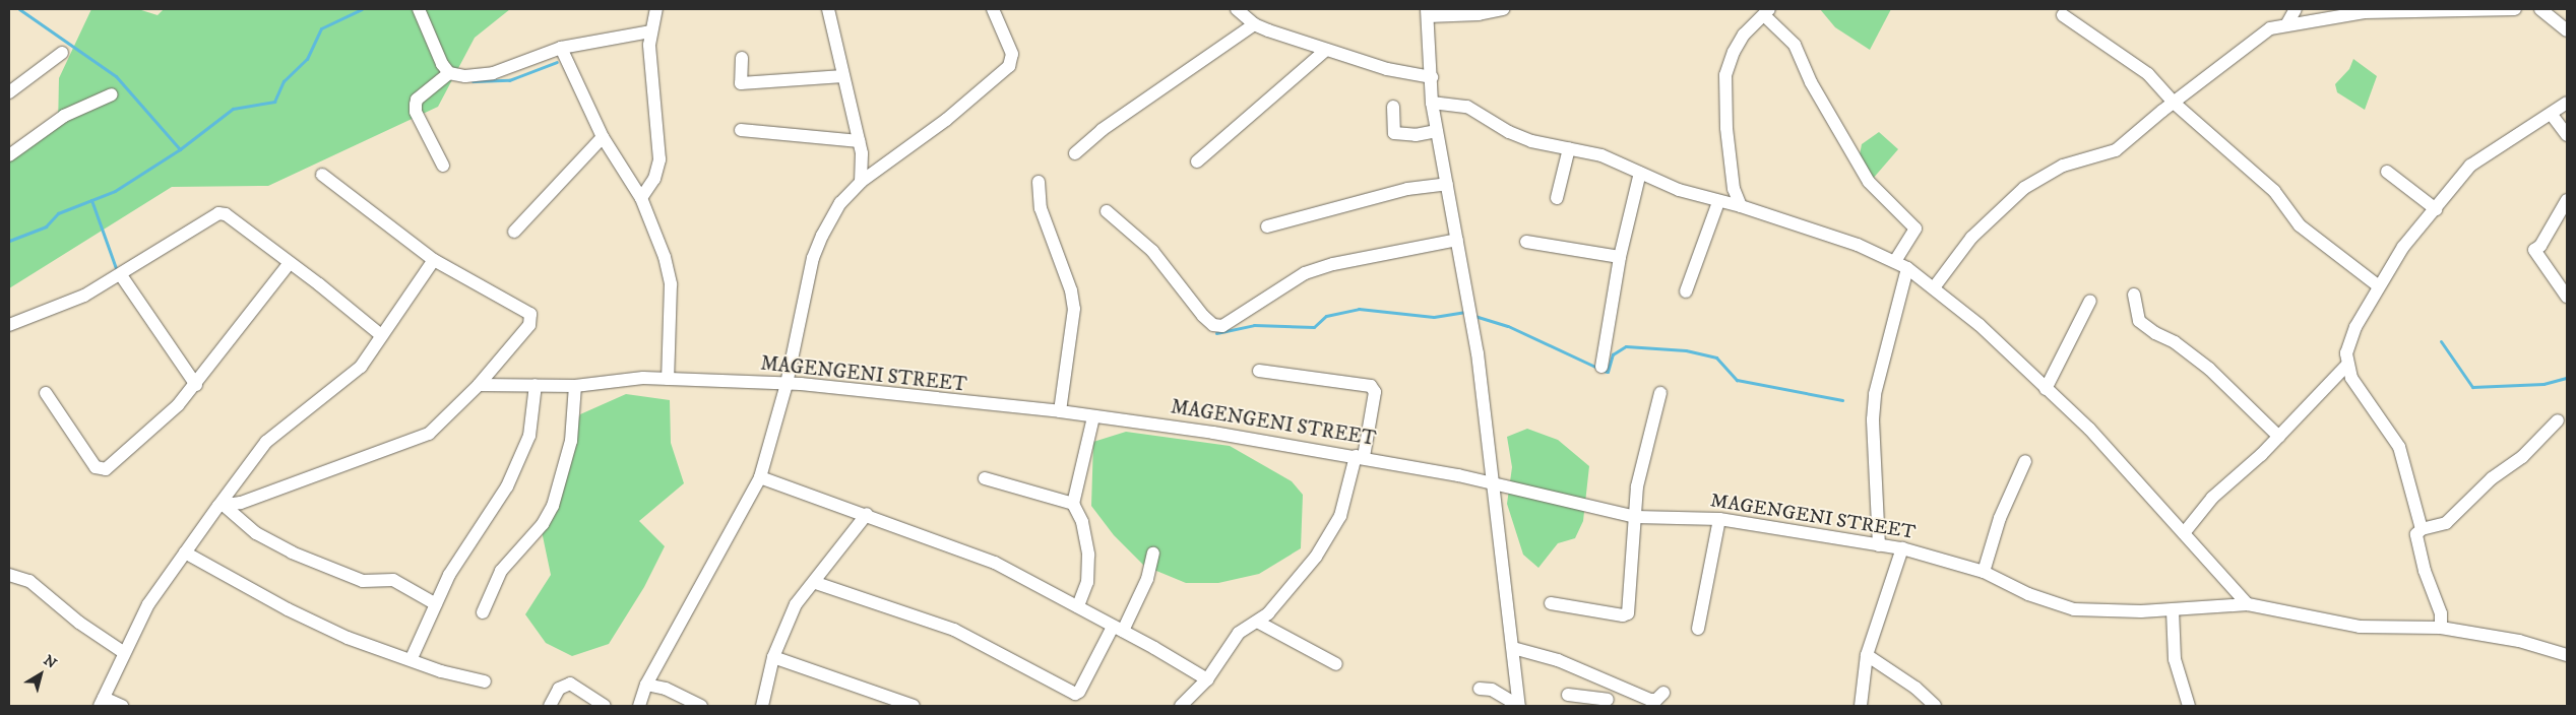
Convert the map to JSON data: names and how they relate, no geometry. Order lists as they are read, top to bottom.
{
  "streets": {
    "street": ["MAGENGENI STREET"]
  },
  "north": "top right"
}
